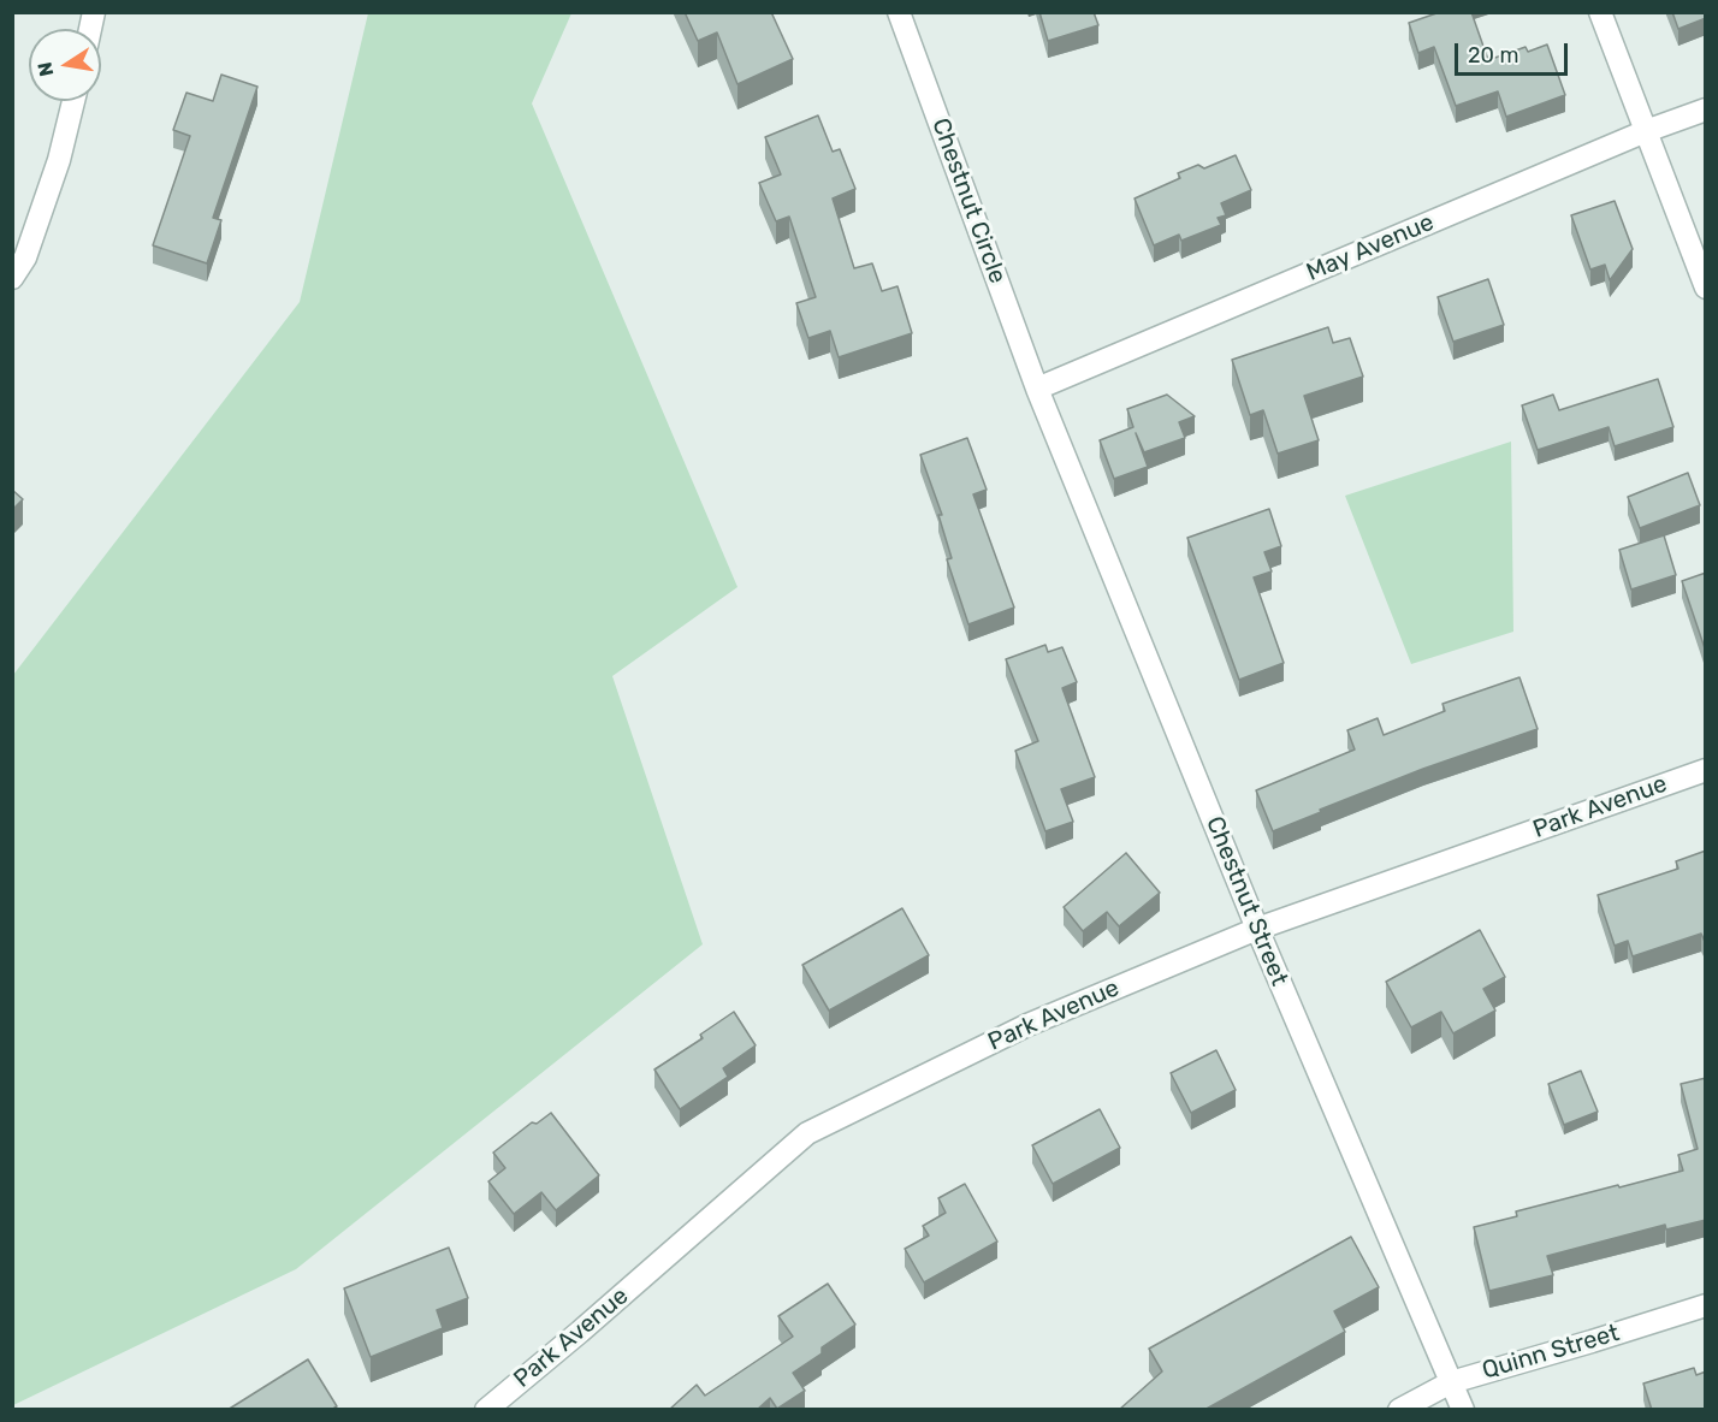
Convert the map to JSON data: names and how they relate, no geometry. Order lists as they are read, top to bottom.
{
  "streets": {
    "street": [
      "Chestnut Circle",
      "May Avenue",
      "Park Avenue",
      "Chestnut Street",
      "Quinn Street"
    ]
  },
  "crossings": [
    ["Chestnut Circle", "May Avenue"],
    ["Chestnut Circle", "Chestnut Street"],
    ["May Avenue", "Chestnut Street"],
    ["Park Avenue", "Chestnut Street"],
    ["Chestnut Street", "Quinn Street"]
  ],
  "scale_bar": "20 m",
  "north": "left"
}
